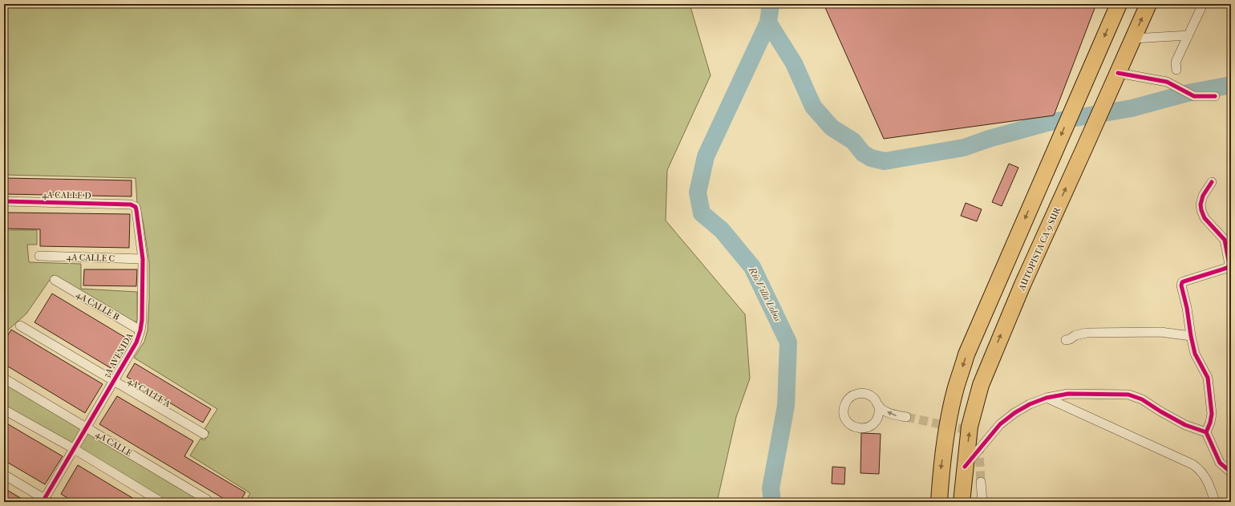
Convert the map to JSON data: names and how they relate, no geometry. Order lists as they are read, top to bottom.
{
  "streets": {
    "highway": ["AUTOPISTA CA-9 SUR"],
    "street": [
      "4A CALLE D",
      "4A CALLE C",
      "4A CALLE B",
      "3A AVENIDA",
      "4A CALLE A",
      "4A CALLE"
    ]
  },
  "crossings": [
    ["4A CALLE D", "3A AVENIDA"],
    ["4A CALLE C", "3A AVENIDA"],
    ["4A CALLE B", "3A AVENIDA"],
    ["3A AVENIDA", "4A CALLE A"],
    ["3A AVENIDA", "4A CALLE"]
  ],
  "water": ["Río Villa Lobos"]
}
